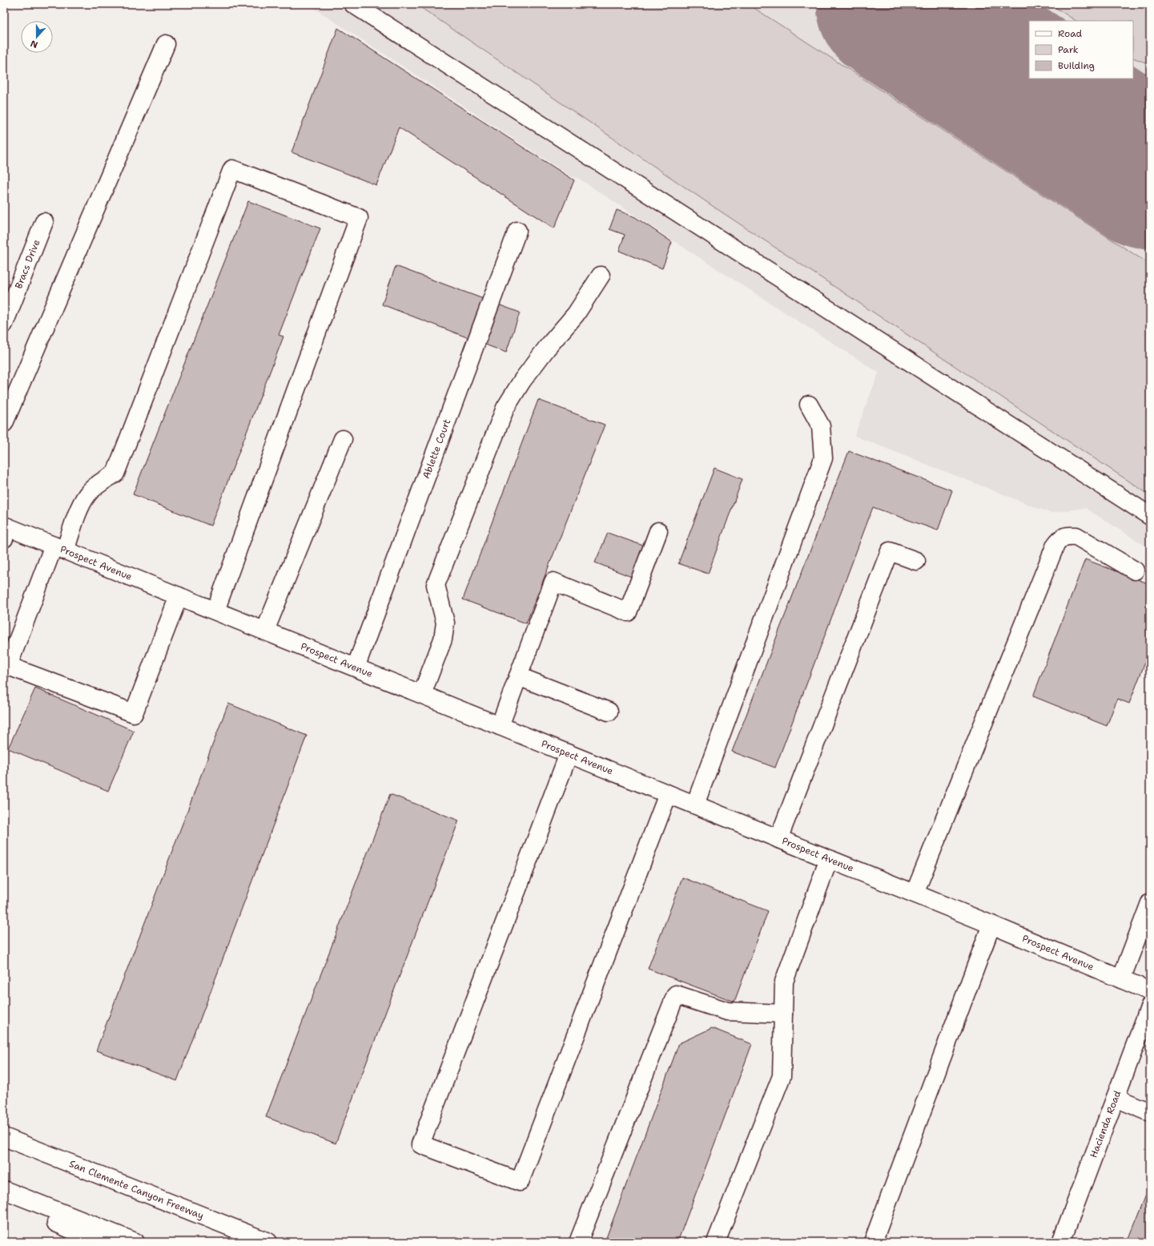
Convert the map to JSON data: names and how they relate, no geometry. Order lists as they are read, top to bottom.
{
  "streets": {
    "main road": [
      "Bracs Drive",
      "Ablette Court",
      "Prospect Avenue",
      "Hacienda Road",
      "San Clemente Canyon Freeway"
    ]
  },
  "crossings": [
    ["Ablette Court", "Prospect Avenue"],
    ["Prospect Avenue", "Hacienda Road"]
  ],
  "legend": ["Road", "Park", "Building"],
  "north": "bottom"
}
